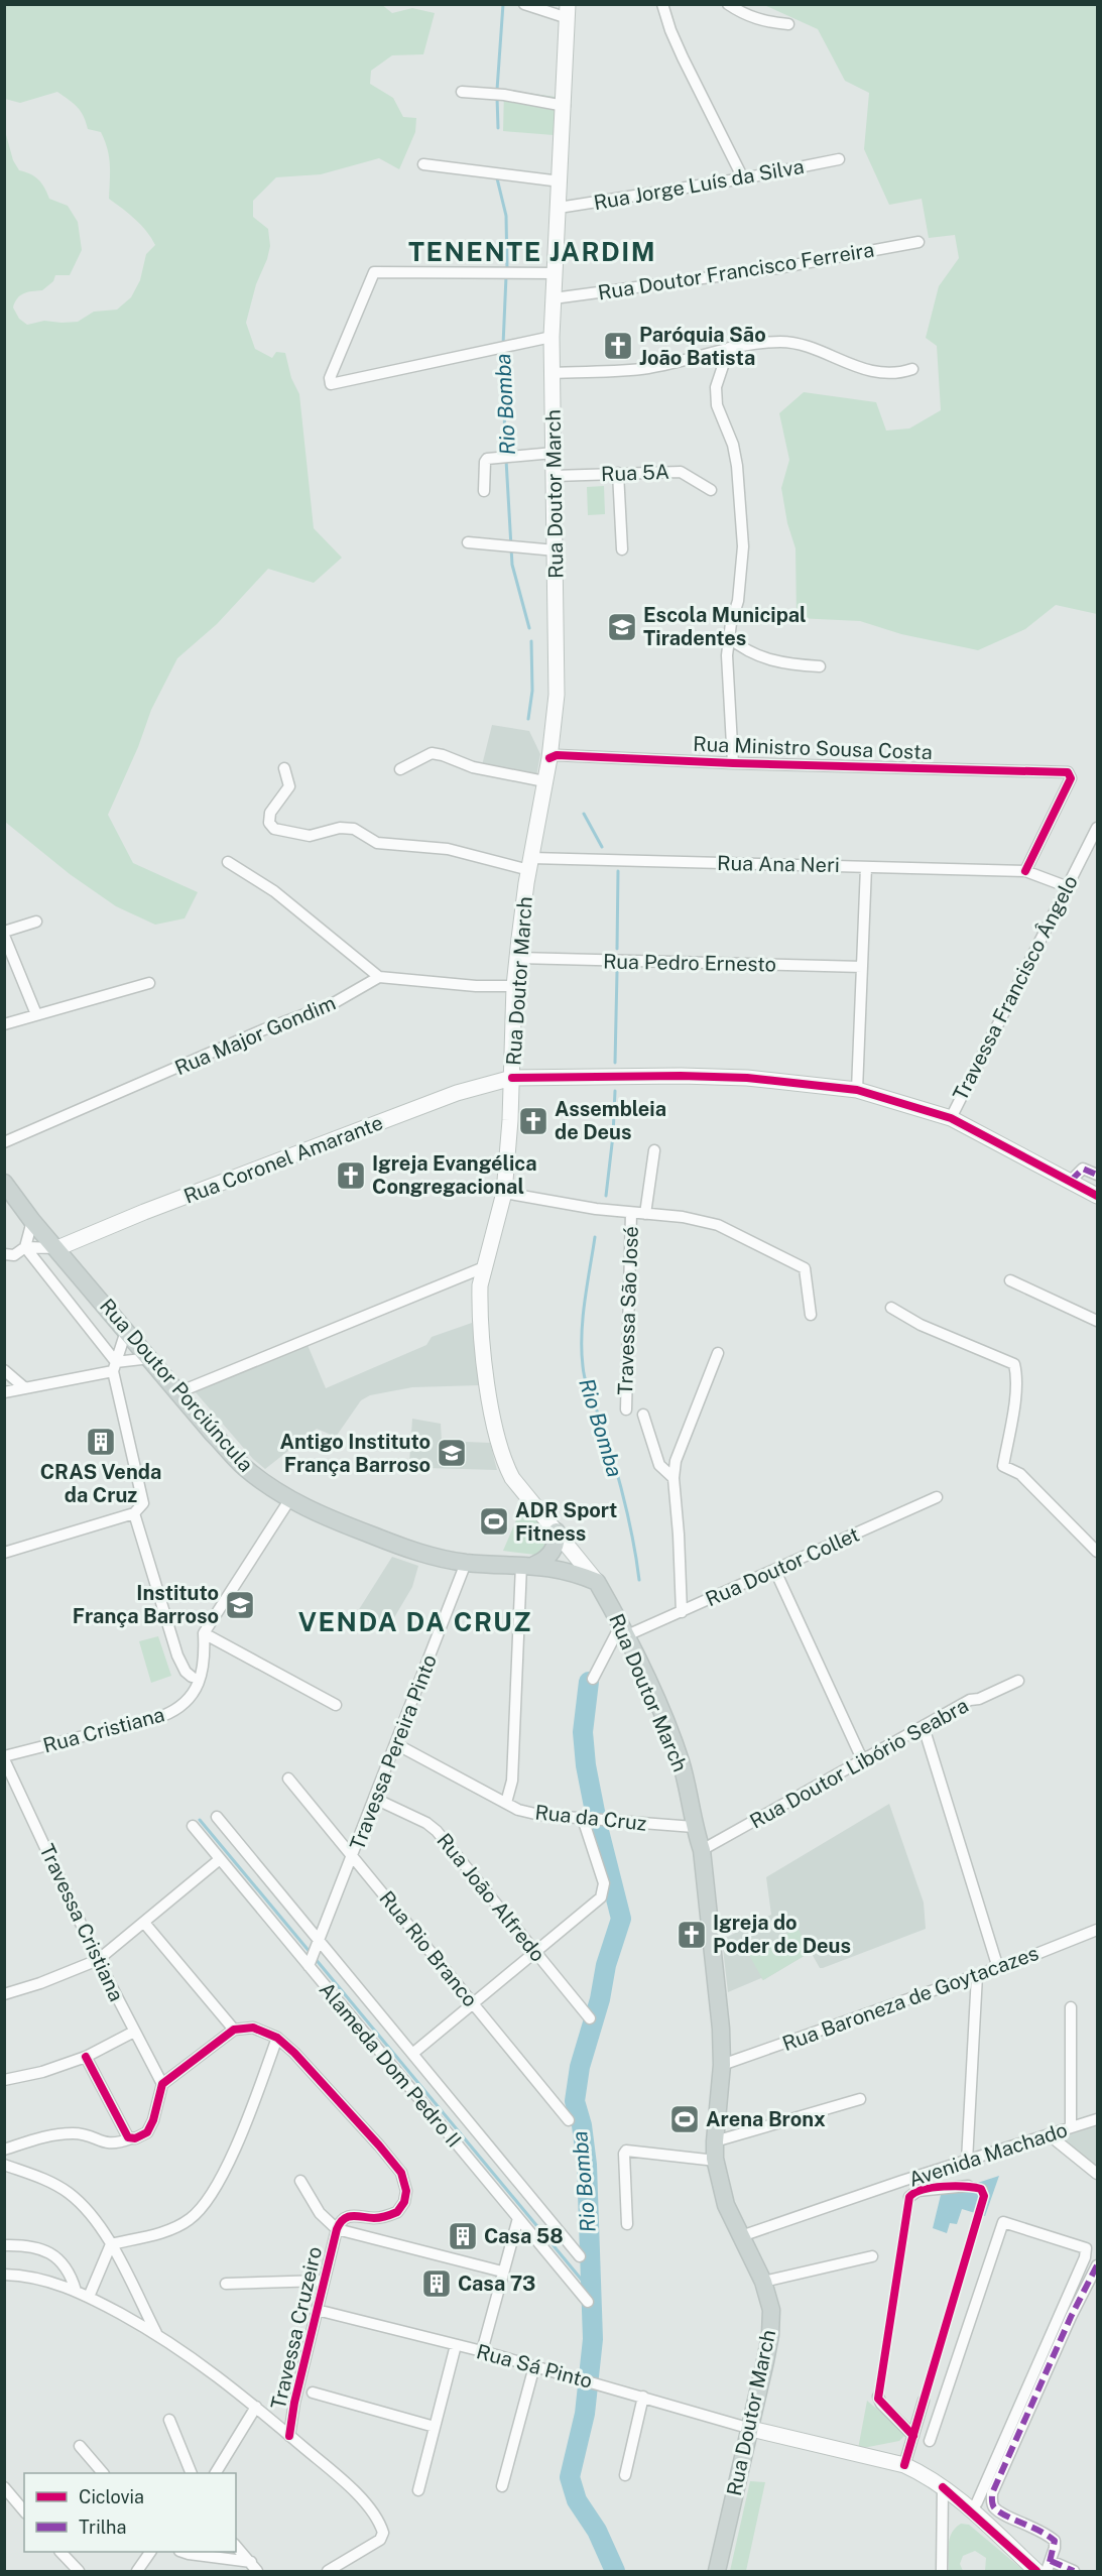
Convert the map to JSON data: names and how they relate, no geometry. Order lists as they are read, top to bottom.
{
  "streets": {
    "main road": ["Rua Doutor March", "Rua Coronel Amarante", "Rua Doutor Porciúncula"],
    "street": [
      "Rua Jorge Luís da Silva",
      "Rua Doutor Francisco Ferreira",
      "Rua 5A",
      "Rua Ministro Sousa Costa",
      "Rua Ana Neri",
      "Rua Pedro Ernesto",
      "Travessa Francisco Ângelo",
      "Rua Major Gondim",
      "Travessa São José",
      "Rua Doutor Collet",
      "Rua Cristiana",
      "Travessa Pereira Pinto",
      "Rua Doutor Libório Seabra",
      "Rua da Cruz",
      "Rua João Alfredo",
      "Travessa Cristiana",
      "Rua Rio Branco",
      "Rua Baroneza de Goytacazes",
      "Alameda Dom Pedro II",
      "Avenida Machado",
      "Travessa Cruzeiro",
      "Rua Sá Pinto"
    ]
  },
  "crossings": [
    ["Rua Jorge Luís da Silva", "Rua Doutor March"],
    ["Rua Doutor Francisco Ferreira", "Rua Doutor March"],
    ["Rua 5A", "Rua Doutor March"],
    ["Rua Doutor March", "Rua Ministro Sousa Costa"],
    ["Rua Doutor March", "Rua Ana Neri"],
    ["Rua Doutor March", "Rua Pedro Ernesto"],
    ["Rua Doutor March", "Rua Coronel Amarante"],
    ["Rua Doutor March", "Rua Doutor Porciúncula"],
    ["Rua Doutor March", "Rua Doutor Collet"],
    ["Rua Doutor March", "Rua Doutor Libório Seabra"],
    ["Rua Doutor March", "Rua da Cruz"],
    ["Rua Doutor March", "Rua Baroneza de Goytacazes"],
    ["Rua Doutor March", "Avenida Machado"],
    ["Rua Doutor March", "Rua Sá Pinto"],
    ["Rua Ministro Sousa Costa", "Rua Ana Neri"],
    ["Rua Ana Neri", "Travessa Francisco Ângelo"],
    ["Travessa Francisco Ângelo", "Rua Coronel Amarante"],
    ["Rua Coronel Amarante", "Rua Doutor Porciúncula"],
    ["Rua Doutor Porciúncula", "Travessa Pereira Pinto"],
    ["Rua Cristiana", "Travessa Cristiana"],
    ["Travessa Pereira Pinto", "Rua da Cruz"],
    ["Travessa Pereira Pinto", "Rua João Alfredo"],
    ["Travessa Pereira Pinto", "Rua Rio Branco"],
    ["Travessa Pereira Pinto", "Alameda Dom Pedro II"],
    ["Travessa Cruzeiro", "Rua Sá Pinto"]
  ],
  "districts": ["TENENTE JARDIM", "VENDA DA CRUZ"],
  "water": ["Rio Bomba"],
  "places": {
    "church": [
      "Paróquia São João Batista",
      "Assembleia de Deus",
      "Igreja Evangélica Congregacional",
      "Igreja do Poder de Deus"
    ],
    "school or university": ["Escola Municipal Tiradentes", "Antigo Instituto França Barroso", "Instituto França Barroso"],
    "building": ["CRAS Venda da Cruz", "Casa 58", "Casa 73"],
    "sports": ["ADR Sport Fitness", "Arena Bronx"]
  },
  "legend": ["Ciclovia", "Trilha"]
}
